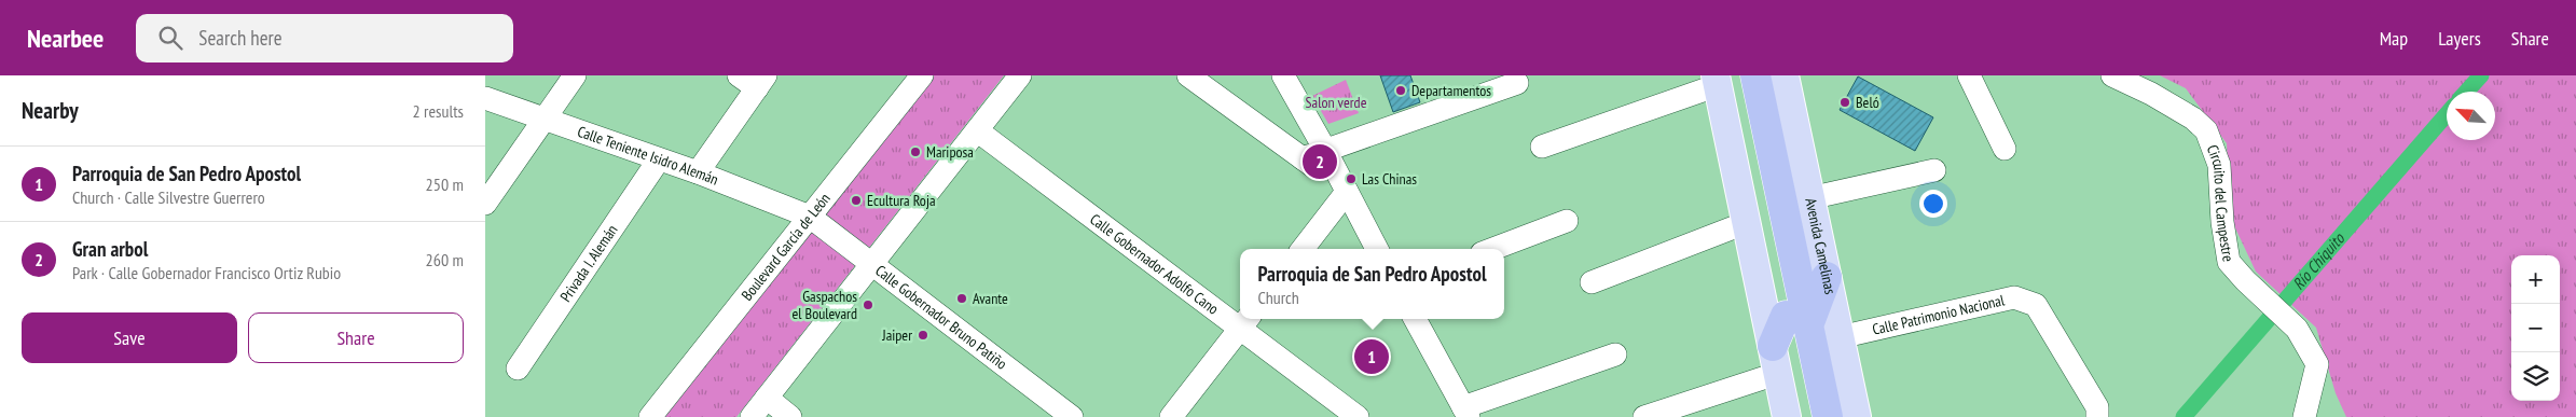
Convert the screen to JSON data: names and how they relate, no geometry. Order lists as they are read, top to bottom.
{
  "streets": {
    "highway": ["Avenida Camelinas"],
    "street": [
      "Calle Teniente Isidro Alemán",
      "Circuito del Campestre",
      "Boulevard García de León",
      "Privada I. Alemán",
      "Calle Gobernador Adolfo Cano",
      "Calle Patrimonio Nacional",
      "Calle Gobernador Bruno Patiño"
    ]
  },
  "crossings": [
    ["Calle Teniente Isidro Alemán", "Boulevard García de León"],
    ["Calle Teniente Isidro Alemán", "Privada I. Alemán"],
    ["Calle Teniente Isidro Alemán", "Calle Gobernador Bruno Patiño"],
    ["Boulevard García de León", "Calle Gobernador Bruno Patiño"],
    ["Avenida Camelinas", "Calle Patrimonio Nacional"]
  ],
  "water": ["Río Chiquito"],
  "parks": ["Salon verde"],
  "places": [
    "Departamentos",
    "Beló",
    "Mariposa",
    "Las Chinas",
    "Ecultura Roja",
    "Avante",
    "Gaspachos el Boulevard",
    "Jaiper"
  ],
  "north": "top left",
  "page": {
    "header": "Nearbee",
    "search": "Search here",
    "nav": ["Map", "Layers", "Share"],
    "heading": ["Nearby", "2 results"],
    "pins": ["2", "1"],
    "list": [
      {
        "mark": "1",
        "name": "Parroquia de San Pedro Apostol",
        "note": "Church · Calle Silvestre Guerrero",
        "value": "250 m"
      },
      {
        "mark": "2",
        "name": "Gran arbol",
        "note": "Park · Calle Gobernador Francisco Ortiz Rubio",
        "value": "260 m"
      }
    ],
    "popup": ["Parroquia de San Pedro Apostol", "Church"],
    "map_buttons": ["+", "−"],
    "buttons": ["Save", "Share"]
  }
}
